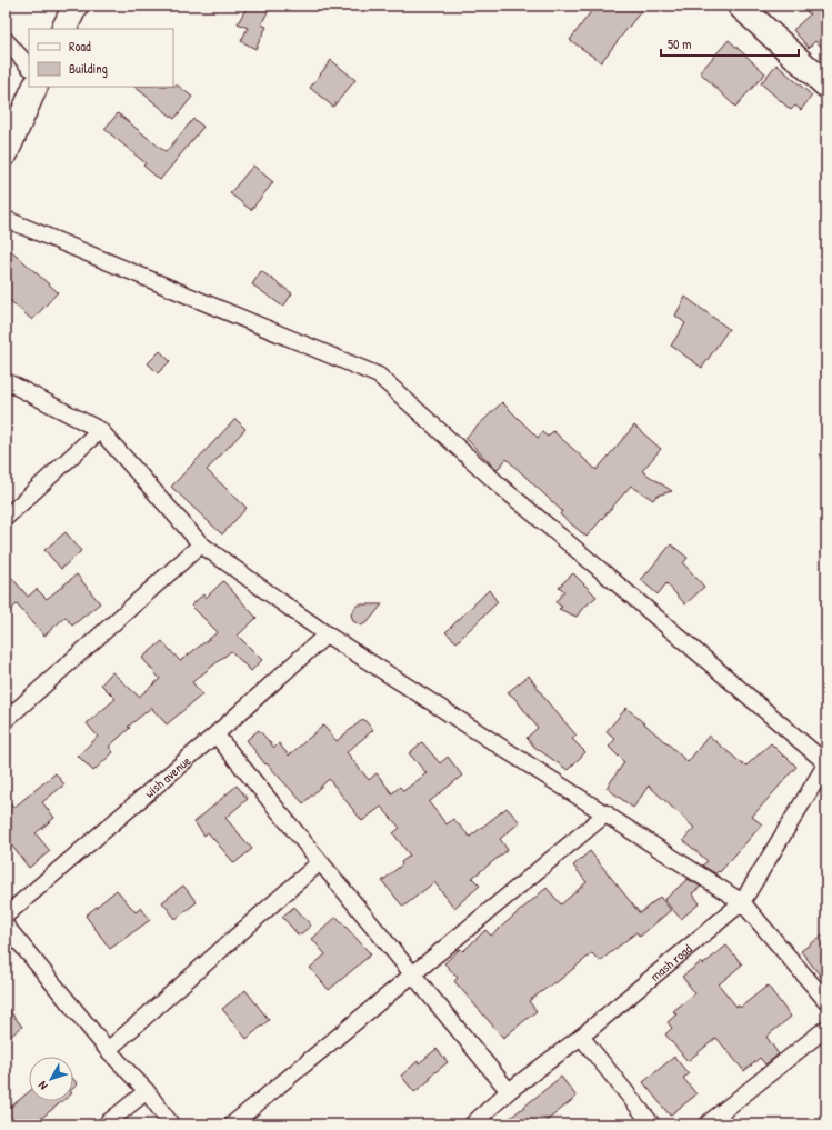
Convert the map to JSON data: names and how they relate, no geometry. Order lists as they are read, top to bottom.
{
  "streets": {
    "street": ["wish avenue", "mash road"]
  },
  "legend": ["Road", "Building"],
  "scale_bar": "50 m",
  "north": "bottom left"
}
